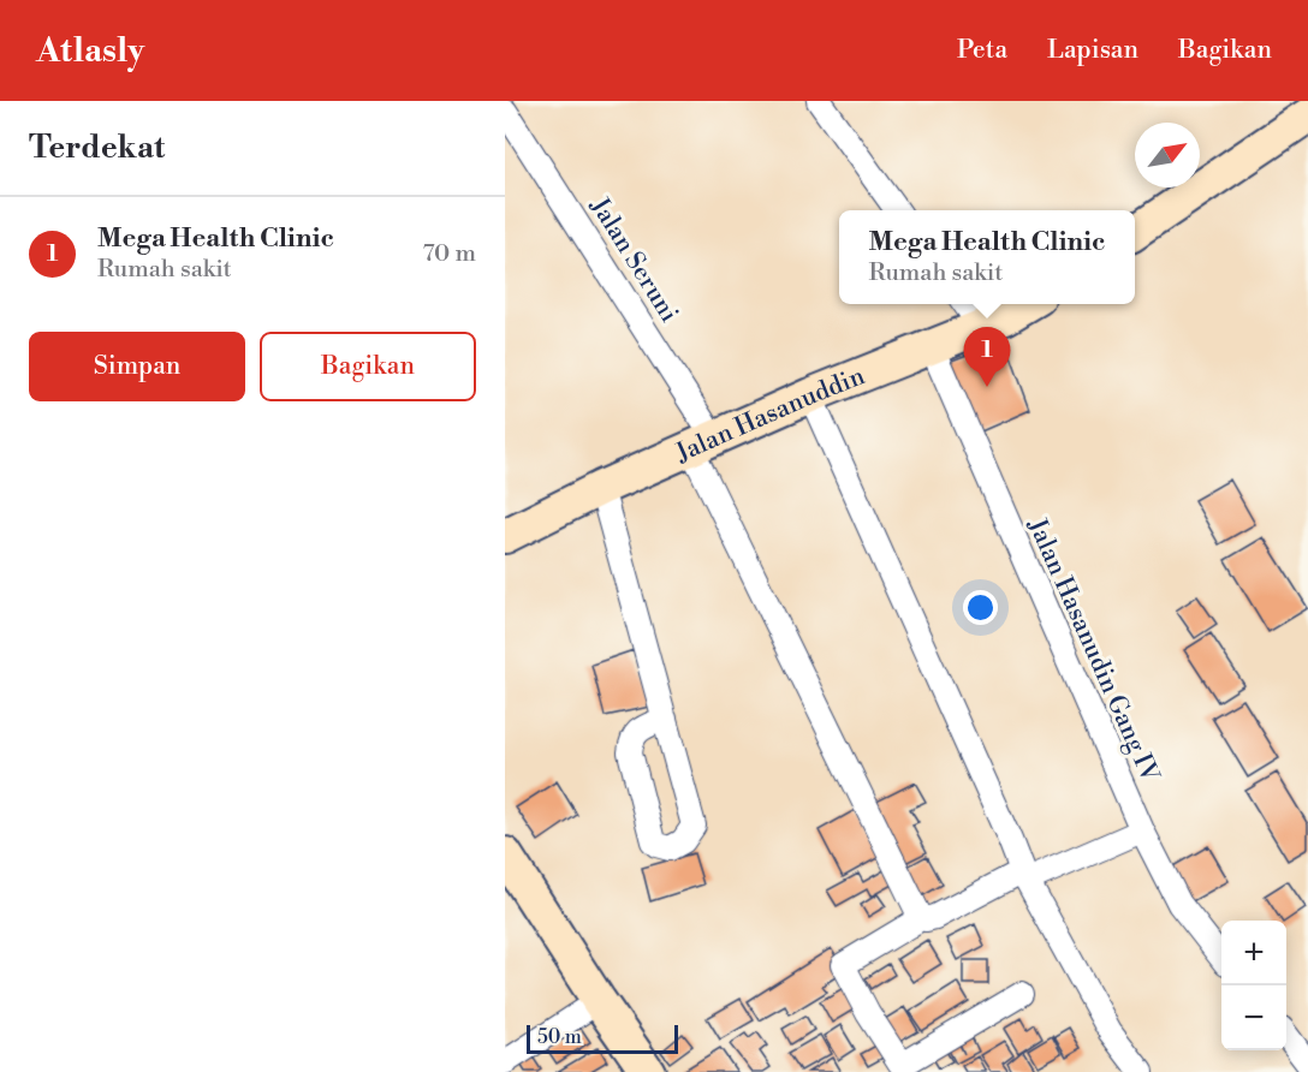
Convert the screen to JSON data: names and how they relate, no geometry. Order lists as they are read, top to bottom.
{
  "streets": {
    "main road": ["Jalan Hasanuddin"],
    "street": ["Jalan Seruni", "Jalan Hasanudin Gang IV"]
  },
  "crossings": [
    ["Jalan Seruni", "Jalan Hasanuddin"],
    ["Jalan Hasanuddin", "Jalan Hasanudin Gang IV"]
  ],
  "scale_bar": "50 m",
  "north": "top right",
  "page": {
    "header": "Atlasly",
    "nav": ["Peta", "Lapisan", "Bagikan"],
    "heading": "Terdekat",
    "list": [
      {
        "mark": "1",
        "name": "Mega Health Clinic",
        "note": "Rumah sakit",
        "value": "70 m"
      }
    ],
    "popup": ["Mega Health Clinic", "Rumah sakit"],
    "buttons": ["Simpan", "Bagikan"],
    "pins": "1",
    "map_buttons": ["+", "−"],
    "scale": "50 m"
  }
}
